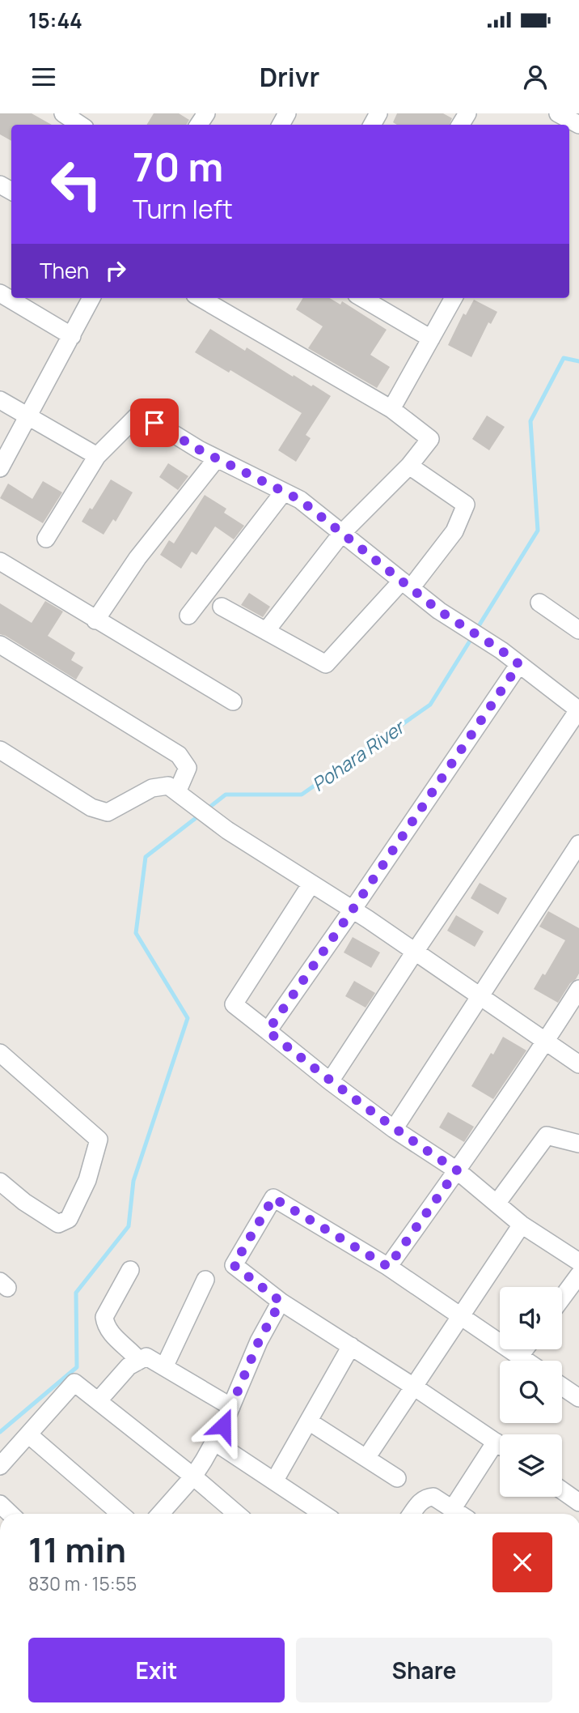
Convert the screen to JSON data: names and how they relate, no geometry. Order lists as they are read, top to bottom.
{
  "water": ["Pohara River"],
  "page": {
    "status": "15:44",
    "header": "Drivr",
    "turn": ["70 m", "Turn left"],
    "then": "Then",
    "heading": ["11 min", "830 m · 15:55"],
    "buttons": ["Exit", "Share"]
  }
}
